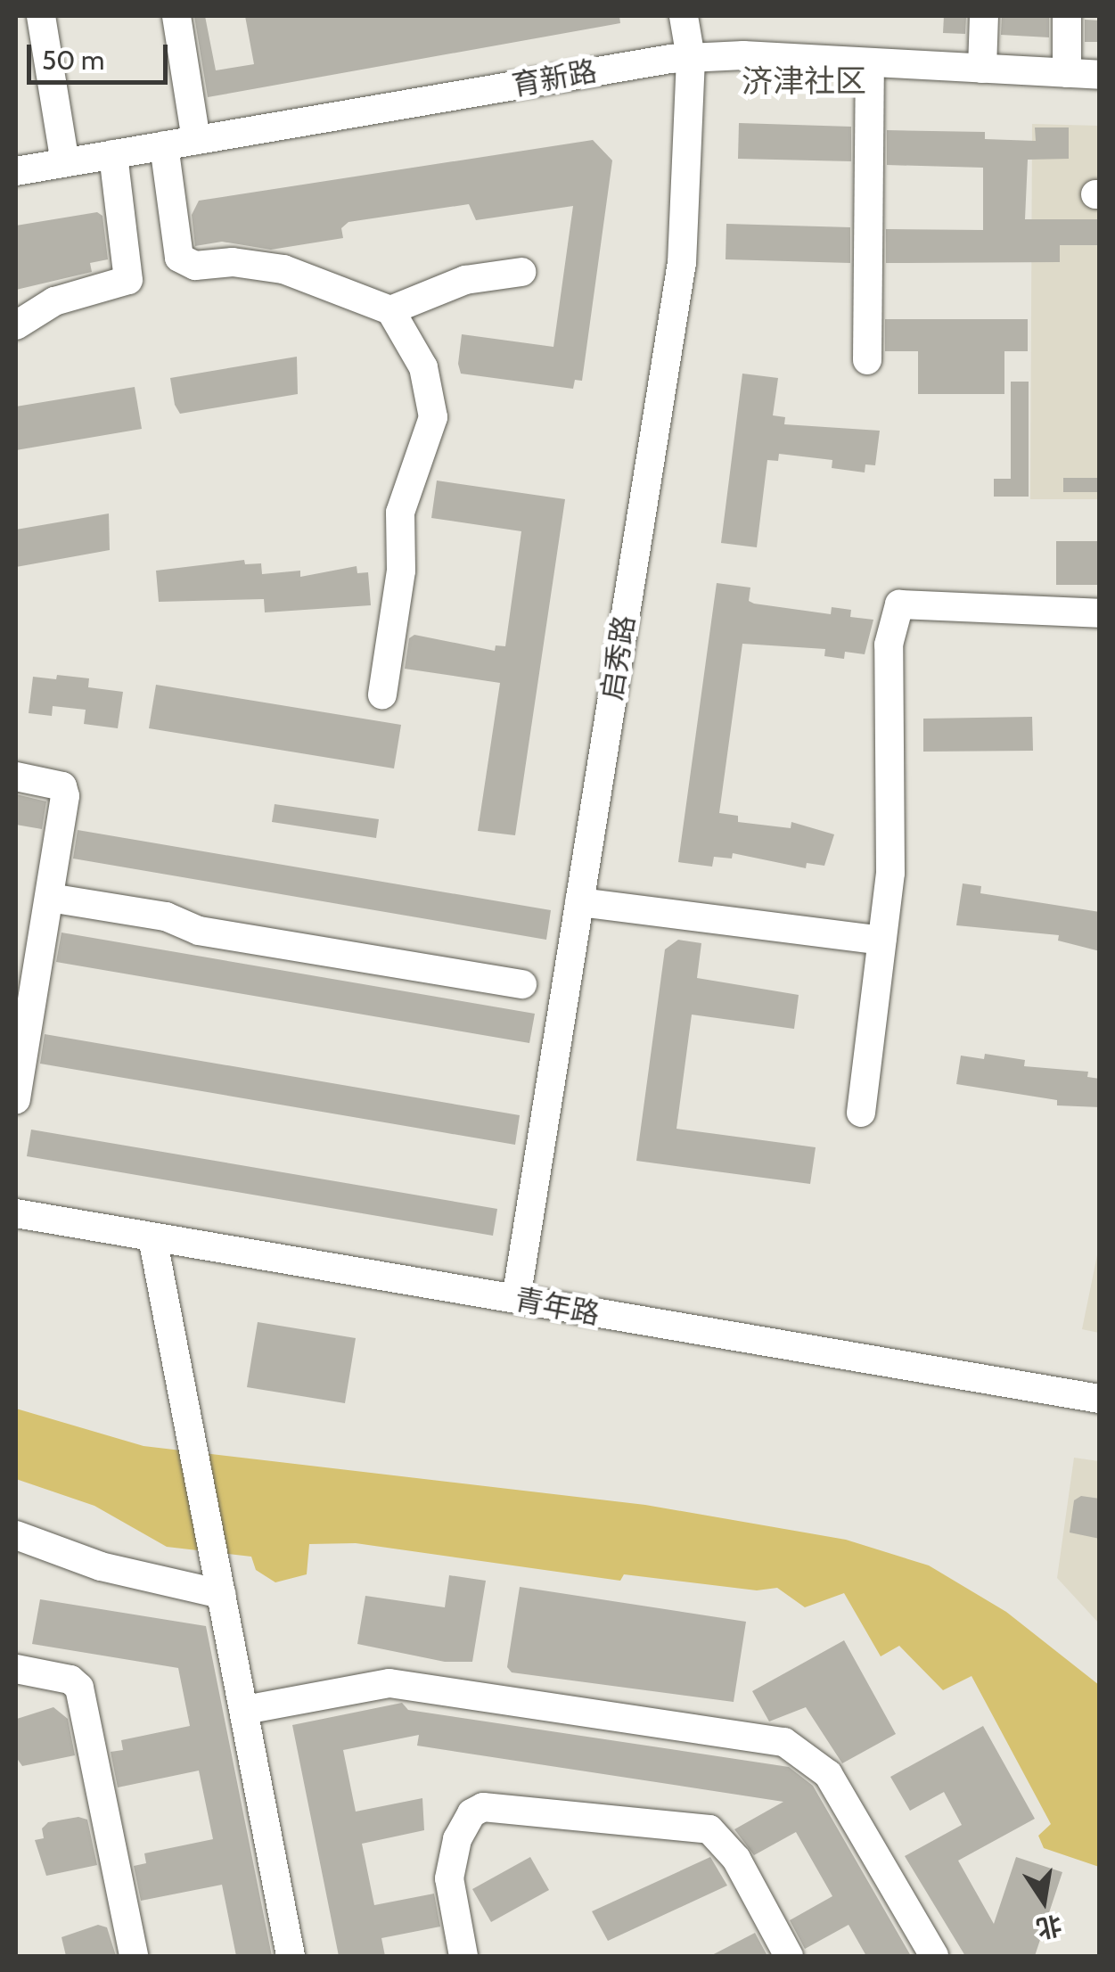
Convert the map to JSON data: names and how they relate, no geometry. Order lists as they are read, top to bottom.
{
  "streets": {
    "street": ["育新路", "启秀路", "青年路"]
  },
  "crossings": [
    ["育新路", "启秀路"],
    ["启秀路", "青年路"]
  ],
  "districts": ["济津社区"],
  "scale_bar": "50 m",
  "north": "bottom"
}
